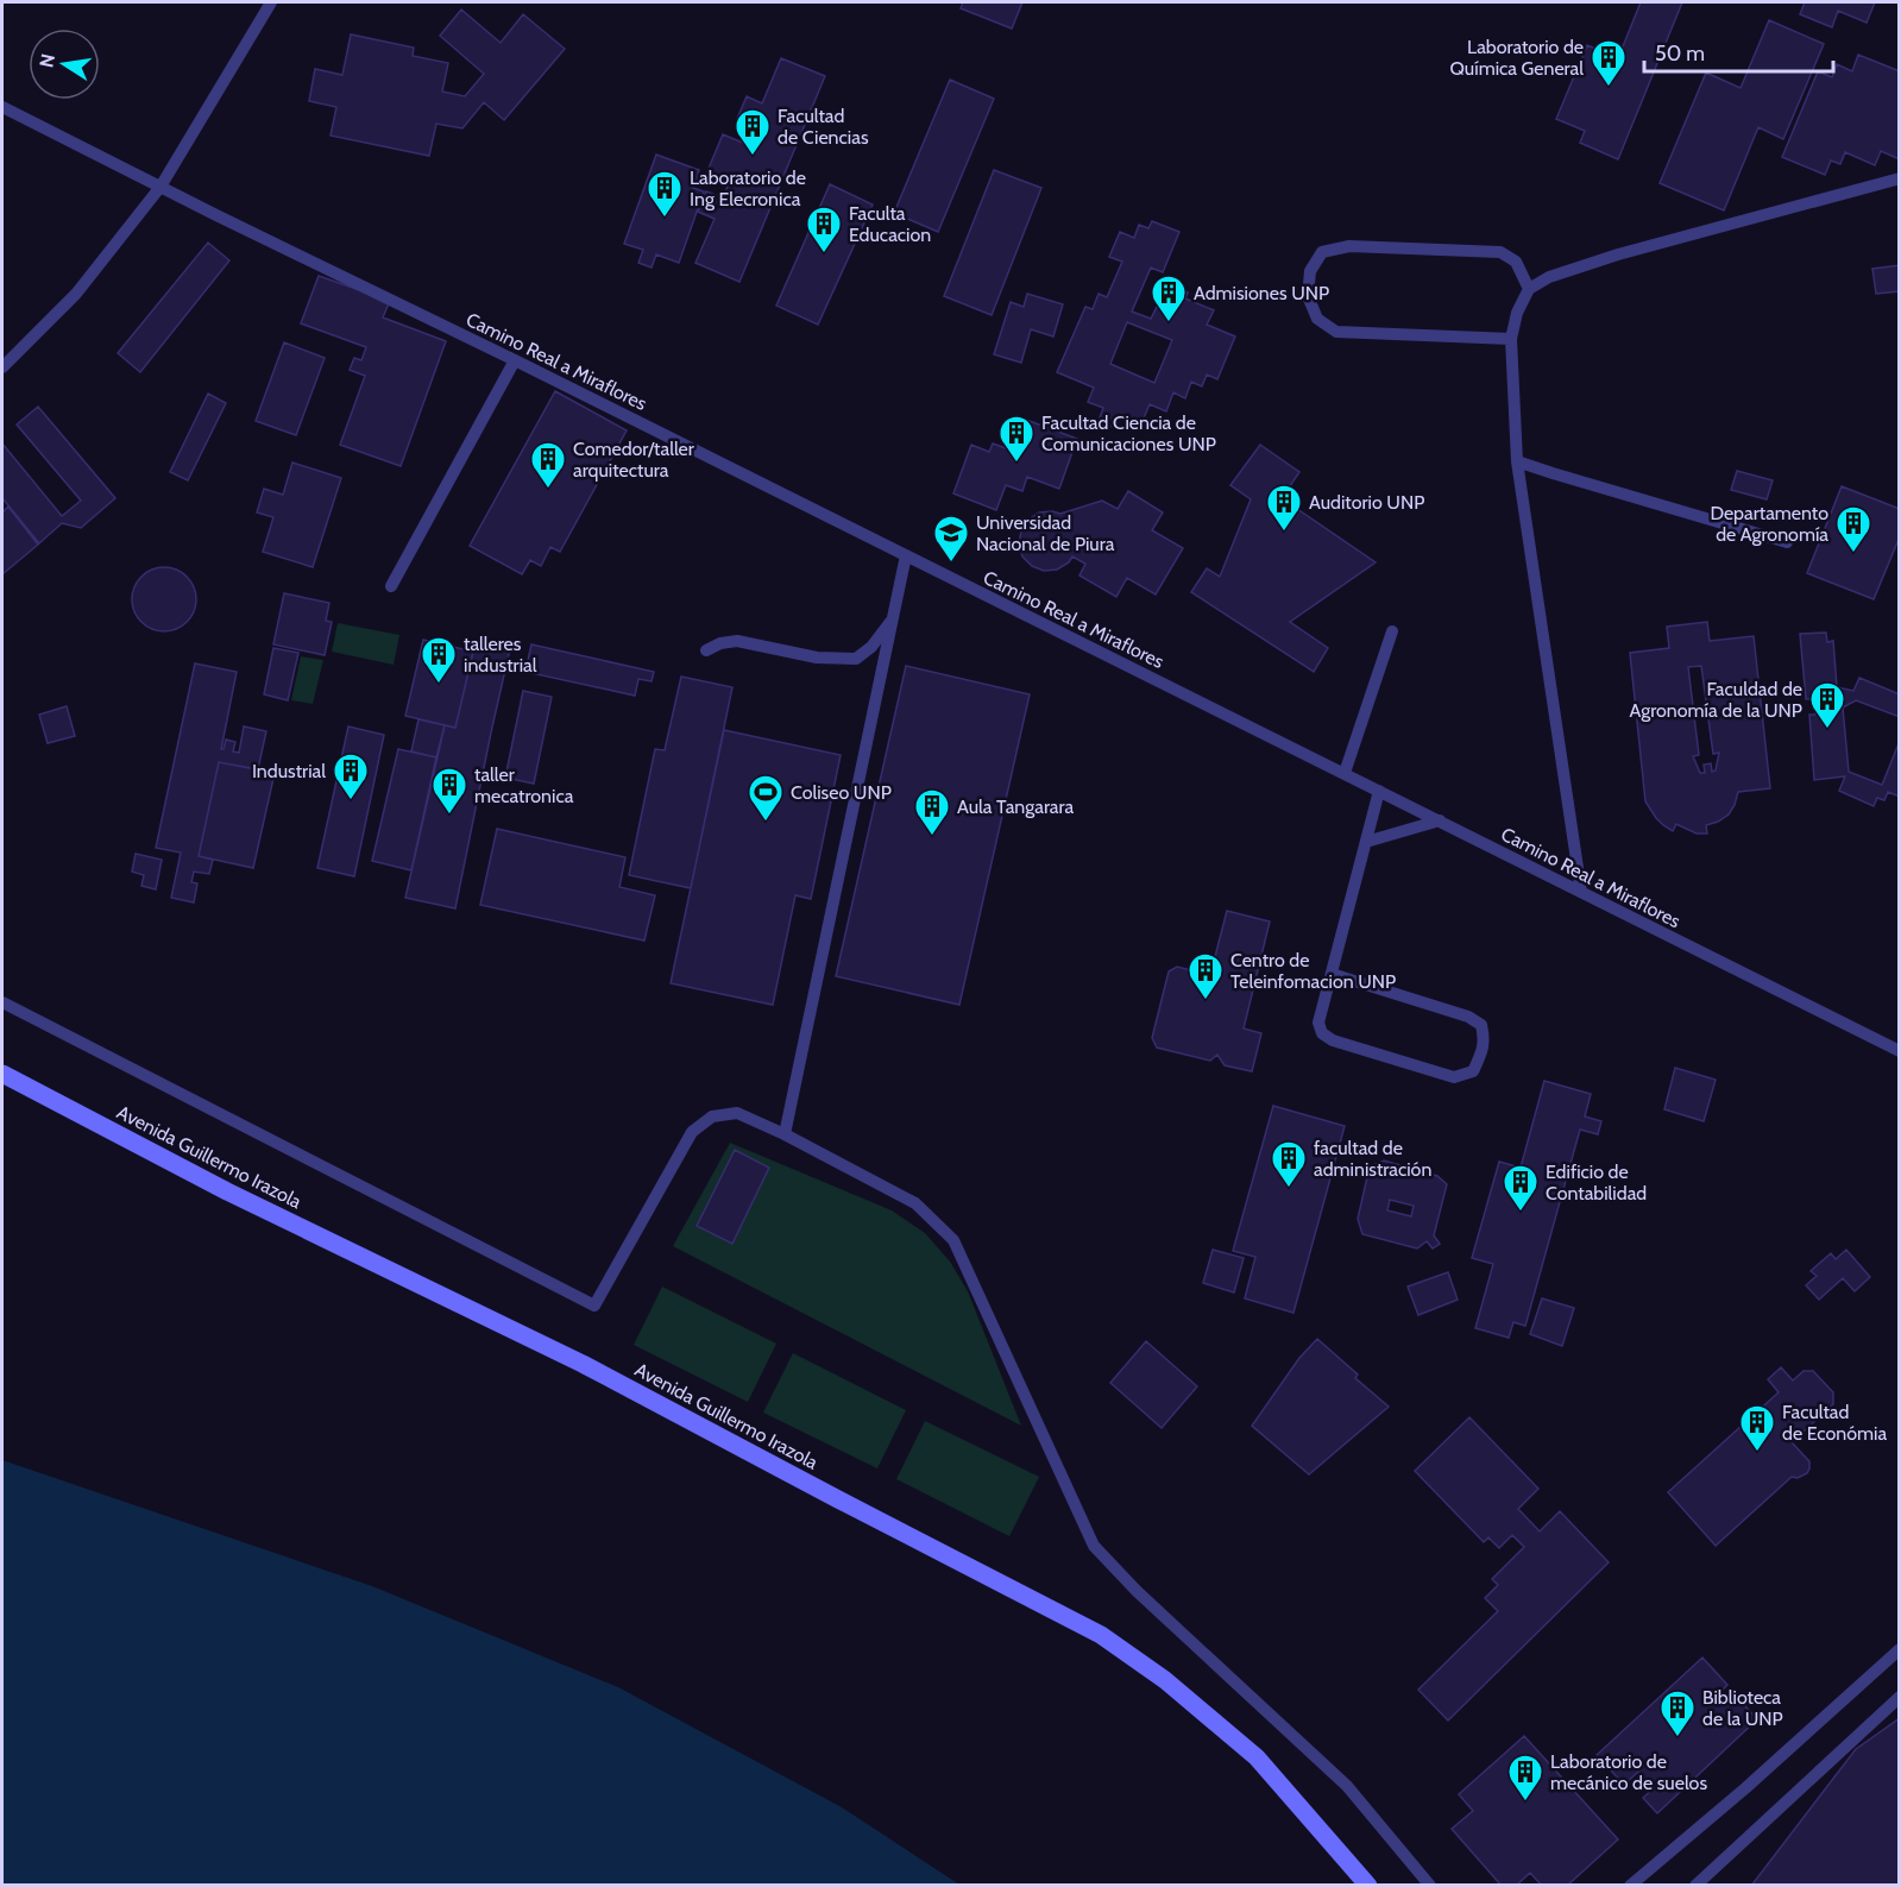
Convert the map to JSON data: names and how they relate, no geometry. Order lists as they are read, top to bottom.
{
  "streets": {
    "main road": ["Avenida Guillermo Irazola"],
    "lane": ["Camino Real a Miraflores"]
  },
  "places": {
    "building": [
      "Laboratorio de Química General",
      "Facultad de Ciencias",
      "Laboratorio de Ing Elecronica",
      "Faculta Educacion",
      "Admisiones UNP",
      "Facultad Ciencia de Comunicaciones UNP",
      "Comedor/taller arquitectura",
      "Auditorio UNP",
      "Departamento de Agronomía",
      "talleres industrial",
      "Faculdad de Agronomía de la UNP",
      "Industrial",
      "taller mecatronica",
      "Aula Tangarara",
      "Centro de Teleinfomacion UNP",
      "facultad de administración",
      "Edificio de Contabilidad",
      "Facultad de Económia",
      "Biblioteca de la UNP",
      "Laboratorio de mecánico de suelos"
    ],
    "school or university": ["Universidad Nacional de Piura"],
    "sports": ["Coliseo UNP"]
  },
  "scale_bar": "50 m",
  "north": "left"
}
